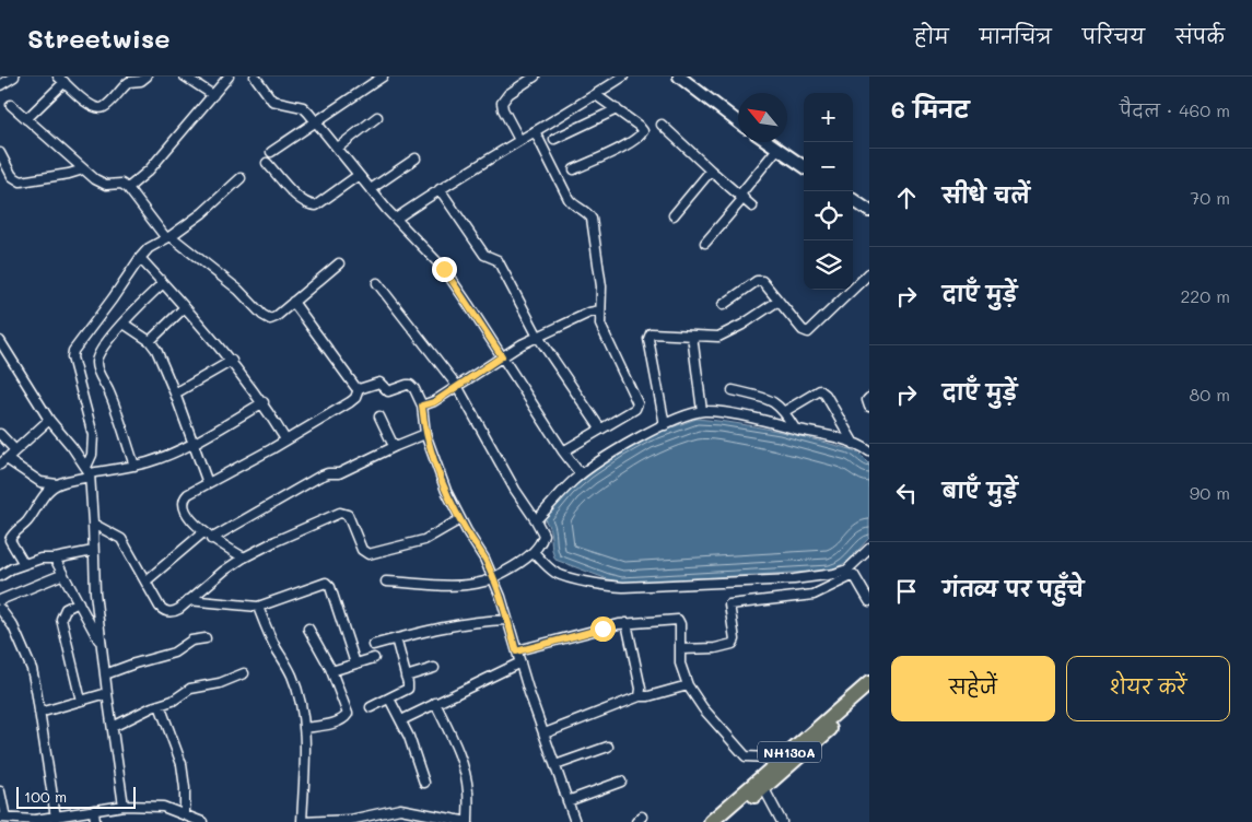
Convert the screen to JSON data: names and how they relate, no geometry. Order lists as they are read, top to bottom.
{
  "streets": {
    "highway": ["NH130A"]
  },
  "scale_bar": "100 m",
  "north": "top left",
  "page": {
    "header": "Streetwise",
    "nav": [
      "होम",
      "मानचित्र",
      "परिचय",
      "संपर्क"
    ],
    "heading": ["6 मिनट", "पैदल · 460 m"],
    "map_buttons": ["+", "−"],
    "list": [
      ["सीधे चलें", "70 m"],
      ["दाएँ मुड़ें", "220 m"],
      ["दाएँ मुड़ें", "80 m"],
      ["बाएँ मुड़ें", "90 m"],
      "गंतव्य पर पहुँचे"
    ],
    "buttons": ["सहेजें", "शेयर करें"],
    "scale": "100 m"
  }
}
